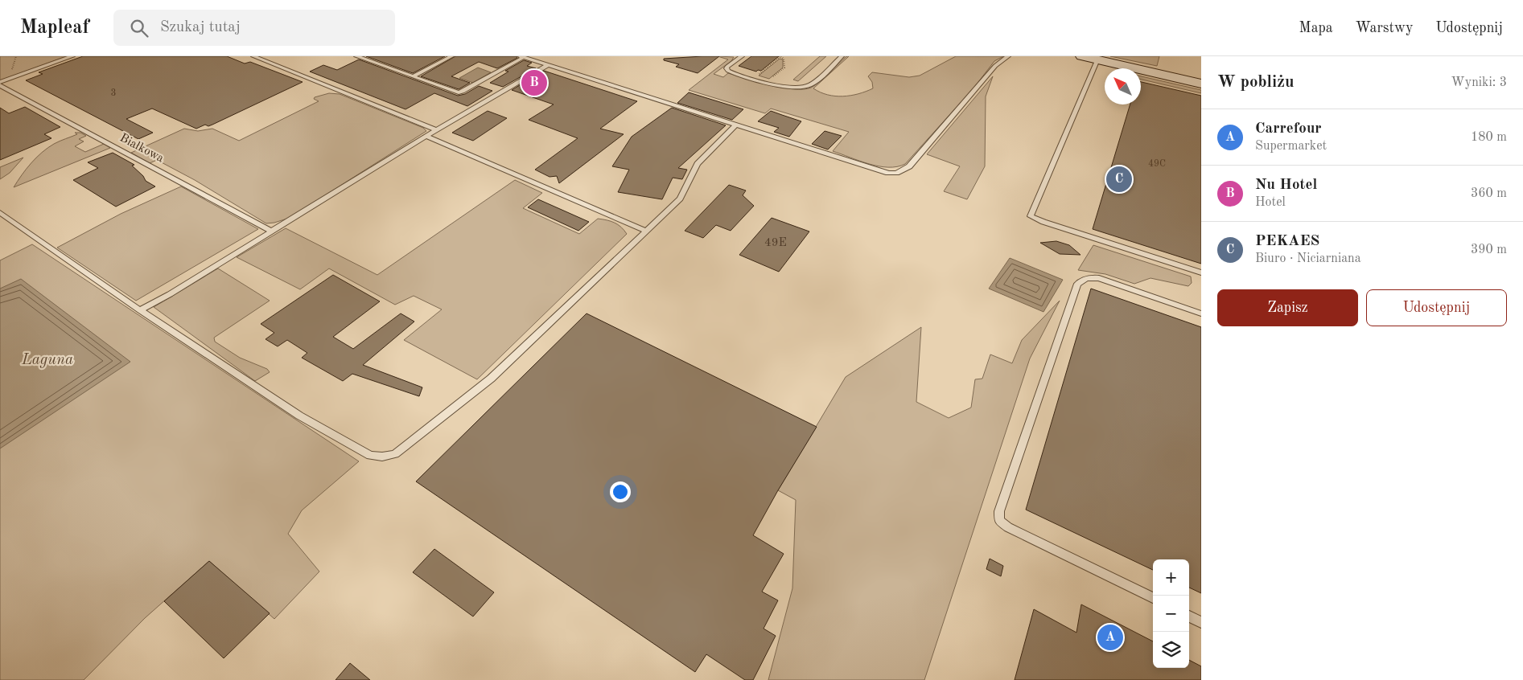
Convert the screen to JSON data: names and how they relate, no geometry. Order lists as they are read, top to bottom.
{
  "streets": {
    "lane": ["Białkowa"]
  },
  "water": ["Laguna"],
  "house_numbers": ["3", "49C", "49E"],
  "north": "top left",
  "page": {
    "header": "Mapleaf",
    "search": "Szukaj tutaj",
    "nav": ["Mapa", "Warstwy", "Udostępnij"],
    "heading": ["W pobliżu", "Wyniki: 3"],
    "pins": ["B", "C", "A"],
    "list": [
      {
        "mark": "A",
        "name": "Carrefour",
        "note": "Supermarket",
        "value": "180 m"
      },
      {
        "mark": "B",
        "name": "Nu Hotel",
        "note": "Hotel",
        "value": "360 m"
      },
      {
        "mark": "C",
        "name": "PEKAES",
        "note": "Biuro · Niciarniana",
        "value": "390 m"
      }
    ],
    "buttons": ["Zapisz", "Udostępnij"],
    "map_buttons": ["+", "−"]
  }
}
